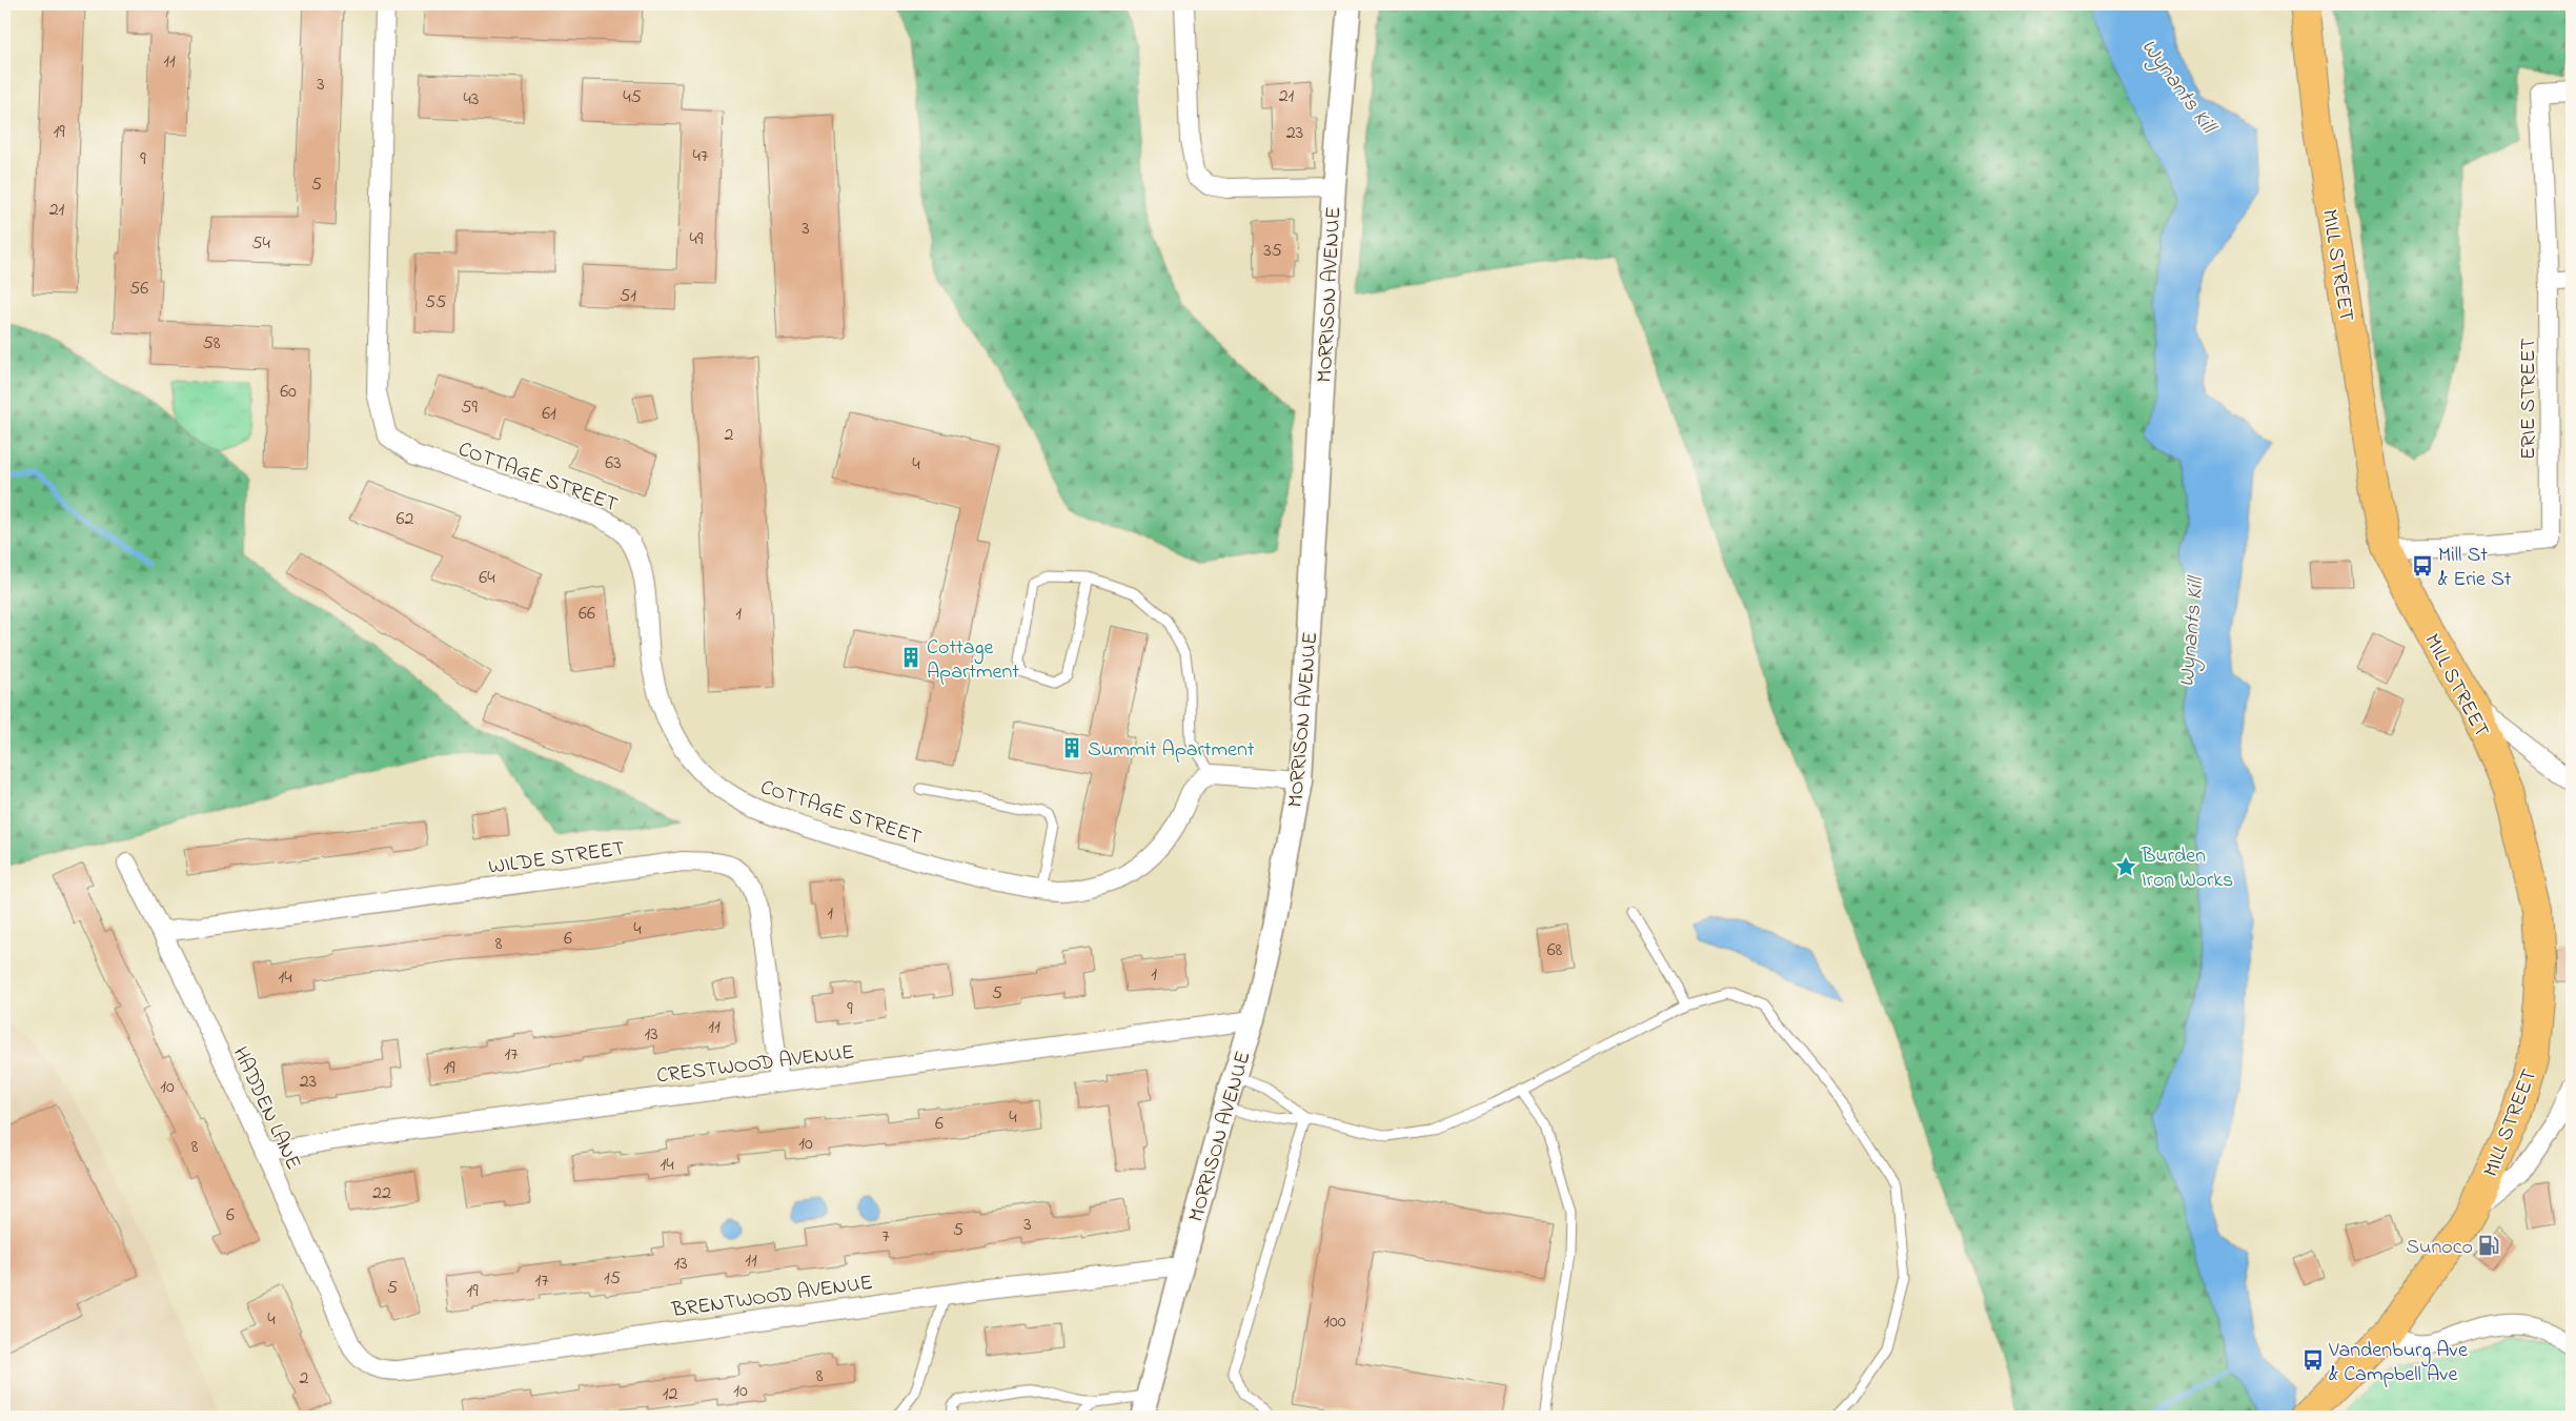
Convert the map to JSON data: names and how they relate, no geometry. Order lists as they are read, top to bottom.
{
  "streets": {
    "main road": ["MILL STREET"],
    "street": [
      "MORRISON AVENUE",
      "ERIE STREET",
      "COTTAGE STREET",
      "WILDE STREET",
      "CRESTWOOD AVENUE",
      "HADDEN LANE",
      "BRENTWOOD AVENUE"
    ]
  },
  "crossings": [
    ["MILL STREET", "ERIE STREET"],
    ["MORRISON AVENUE", "CRESTWOOD AVENUE"],
    ["MORRISON AVENUE", "BRENTWOOD AVENUE"],
    ["WILDE STREET", "CRESTWOOD AVENUE"],
    ["WILDE STREET", "HADDEN LANE"],
    ["CRESTWOOD AVENUE", "HADDEN LANE"],
    ["HADDEN LANE", "BRENTWOOD AVENUE"]
  ],
  "water": ["Wynants Kill"],
  "places": {
    "bus stop": ["Mill St & Erie St", "Vandenburg Ave & Campbell Ave"],
    "building": ["Cottage Apartment", "Summit Apartment"],
    "place": ["Burden Iron Works"],
    "fuel station": ["Sunoco"]
  },
  "house_numbers": [
    "11",
    "3",
    "21",
    "45",
    "43",
    "19",
    "23",
    "47",
    "9",
    "5",
    "21",
    "3",
    "49",
    "54",
    "35",
    "56",
    "51",
    "55",
    "58",
    "60",
    "59",
    "61",
    "2",
    "63",
    "4",
    "62",
    "64",
    "66",
    "1",
    "1",
    "4",
    "6",
    "8",
    "68",
    "1",
    "14",
    "5",
    "9",
    "11",
    "13",
    "17",
    "19",
    "23",
    "10",
    "4",
    "6",
    "10",
    "8",
    "14",
    "22",
    "6",
    "3",
    "5",
    "7",
    "11",
    "13",
    "15",
    "17",
    "5",
    "19",
    "4",
    "100",
    "8",
    "2",
    "10",
    "12"
  ]
}
